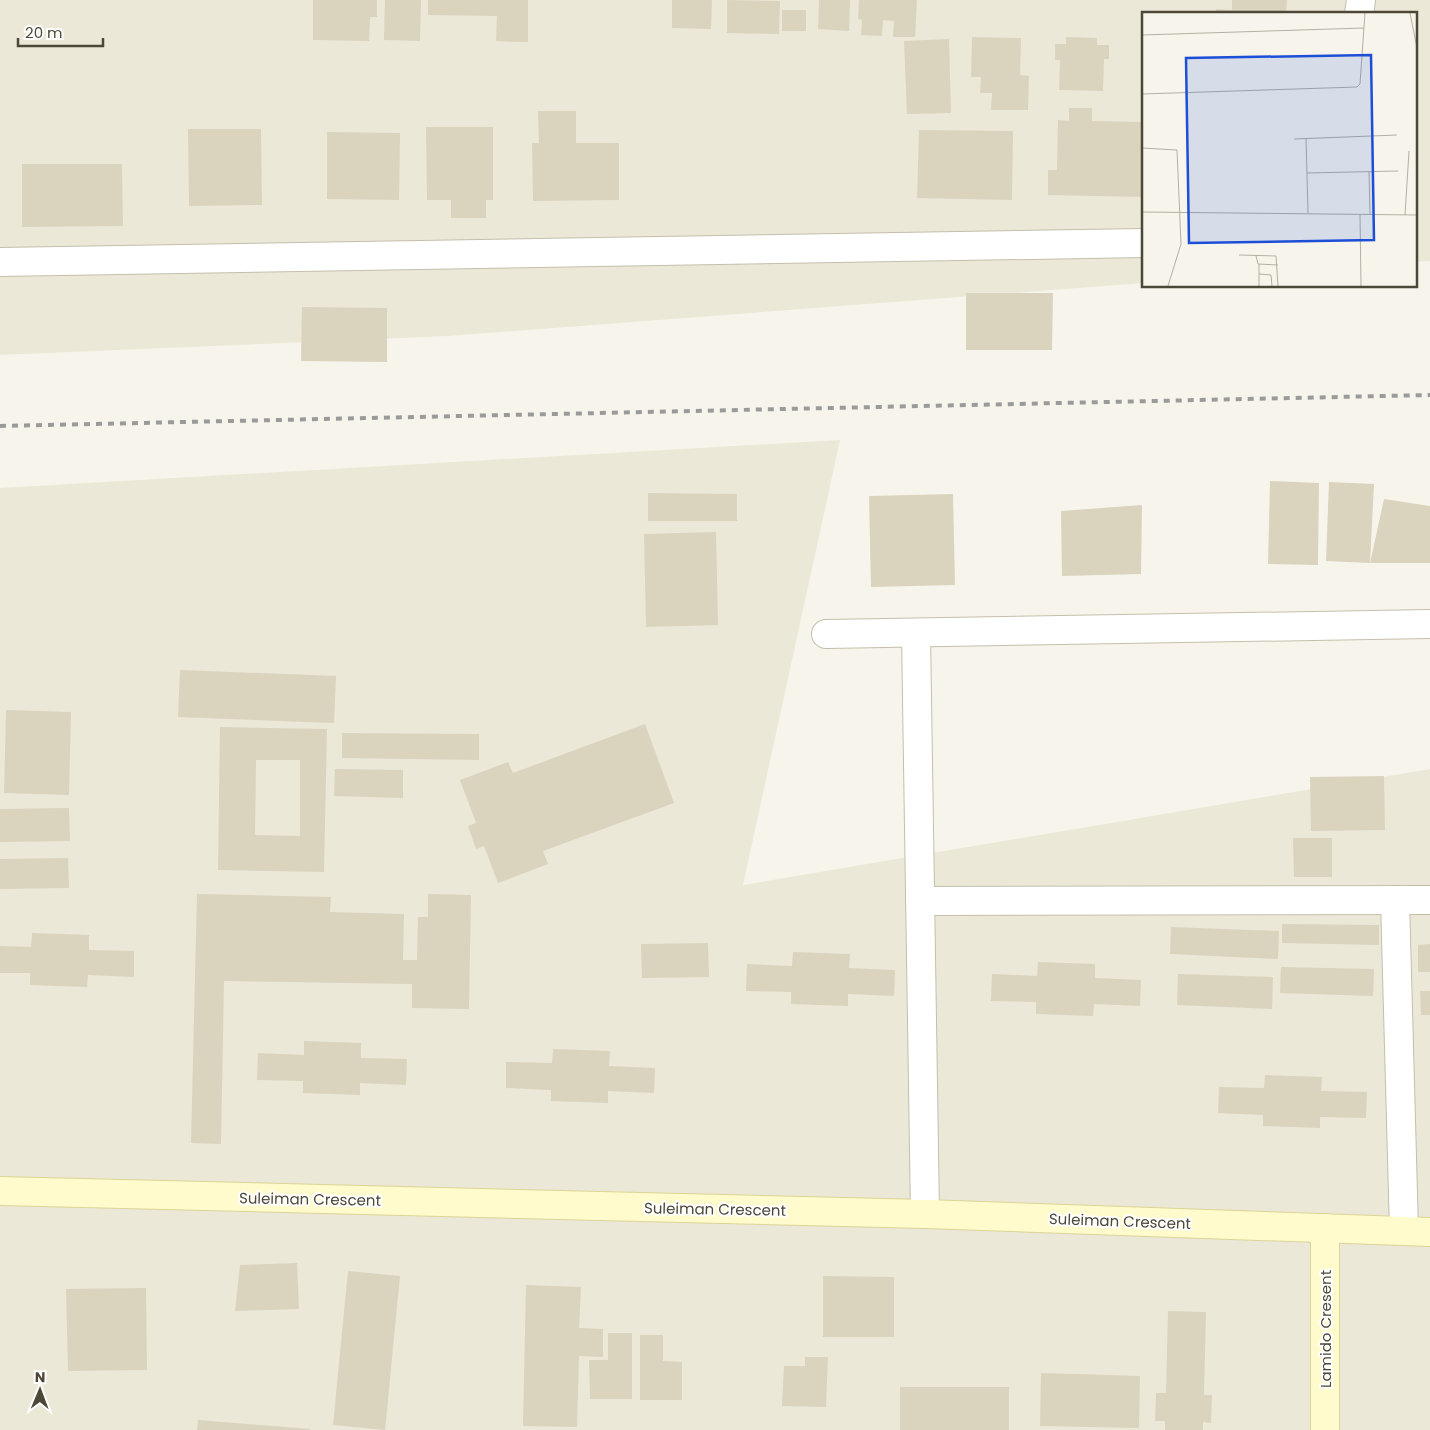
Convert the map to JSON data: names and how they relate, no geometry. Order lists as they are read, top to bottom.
{
  "streets": {
    "street": ["Suleiman Crescent", "Lamido Cresent"]
  },
  "crossings": [
    ["Suleiman Crescent", "Lamido Cresent"]
  ],
  "scale_bar": "20 m",
  "north": "top"
}
